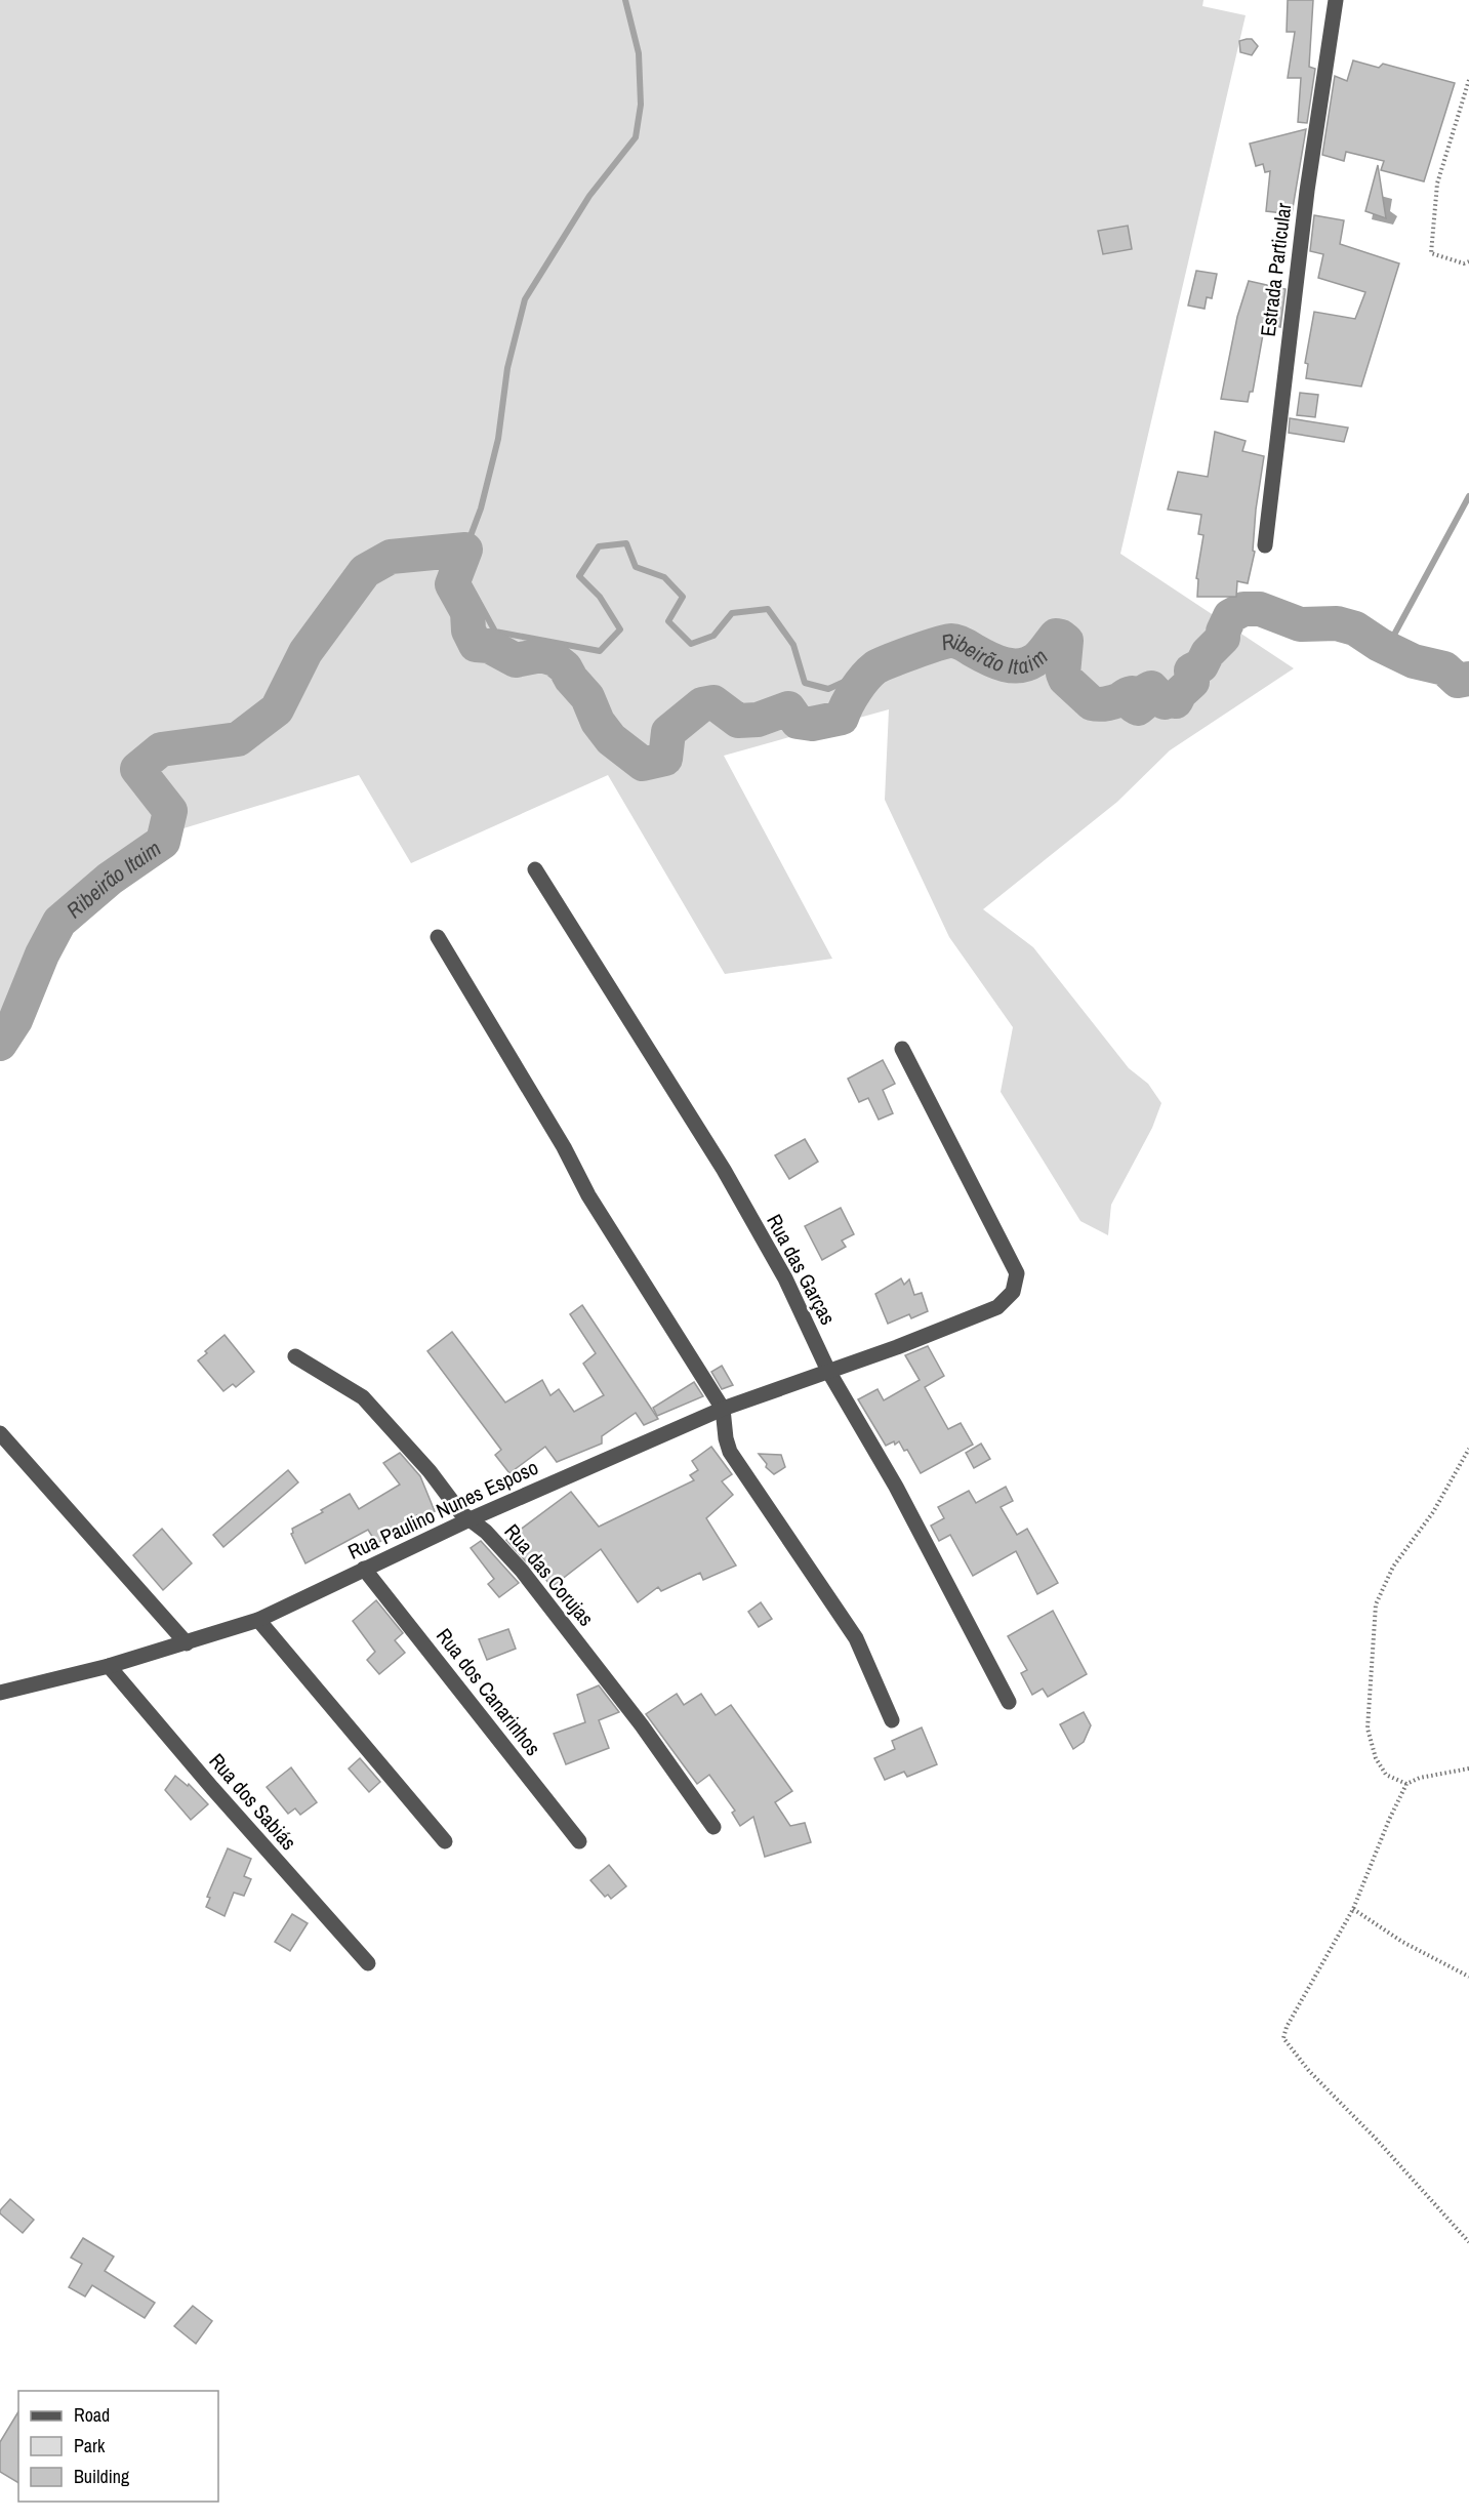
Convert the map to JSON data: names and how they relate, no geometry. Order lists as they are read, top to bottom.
{
  "streets": {
    "street": [
      "Estrada Particular",
      "Rua das Garças",
      "Rua Paulino Nunes Esposo",
      "Rua das Corujas",
      "Rua dos Canarinhos",
      "Rua dos Sabiás"
    ]
  },
  "crossings": [
    ["Rua das Garças", "Rua Paulino Nunes Esposo"],
    ["Rua Paulino Nunes Esposo", "Rua das Corujas"],
    ["Rua Paulino Nunes Esposo", "Rua dos Canarinhos"],
    ["Rua Paulino Nunes Esposo", "Rua dos Sabiás"]
  ],
  "water": ["Ribeirão Itaim"],
  "legend": ["Road", "Park", "Building"]
}
